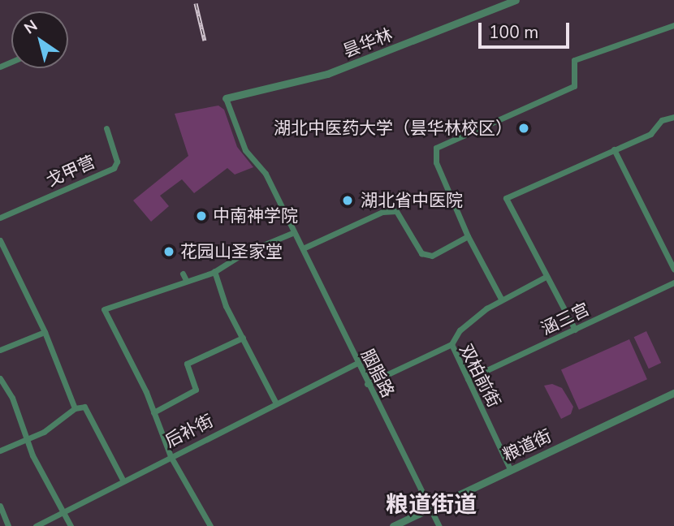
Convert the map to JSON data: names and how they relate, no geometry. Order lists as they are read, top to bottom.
{
  "streets": {
    "street": [
      "昙华林",
      "戈甲营",
      "涵三宫",
      "胭脂路",
      "双柏前街",
      "后补街",
      "粮道街"
    ]
  },
  "crossings": [
    ["昙华林", "胭脂路"],
    ["涵三宫", "双柏前街"],
    ["胭脂路", "双柏前街"],
    ["胭脂路", "后补街"],
    ["胭脂路", "粮道街"],
    ["双柏前街", "粮道街"]
  ],
  "districts": ["粮道街道"],
  "places": [
    "湖北中医药大学（昙华林校区）",
    "湖北省中医院",
    "中南神学院",
    "花园山圣家堂"
  ],
  "scale_bar": "100 m",
  "north": "top left"
}
